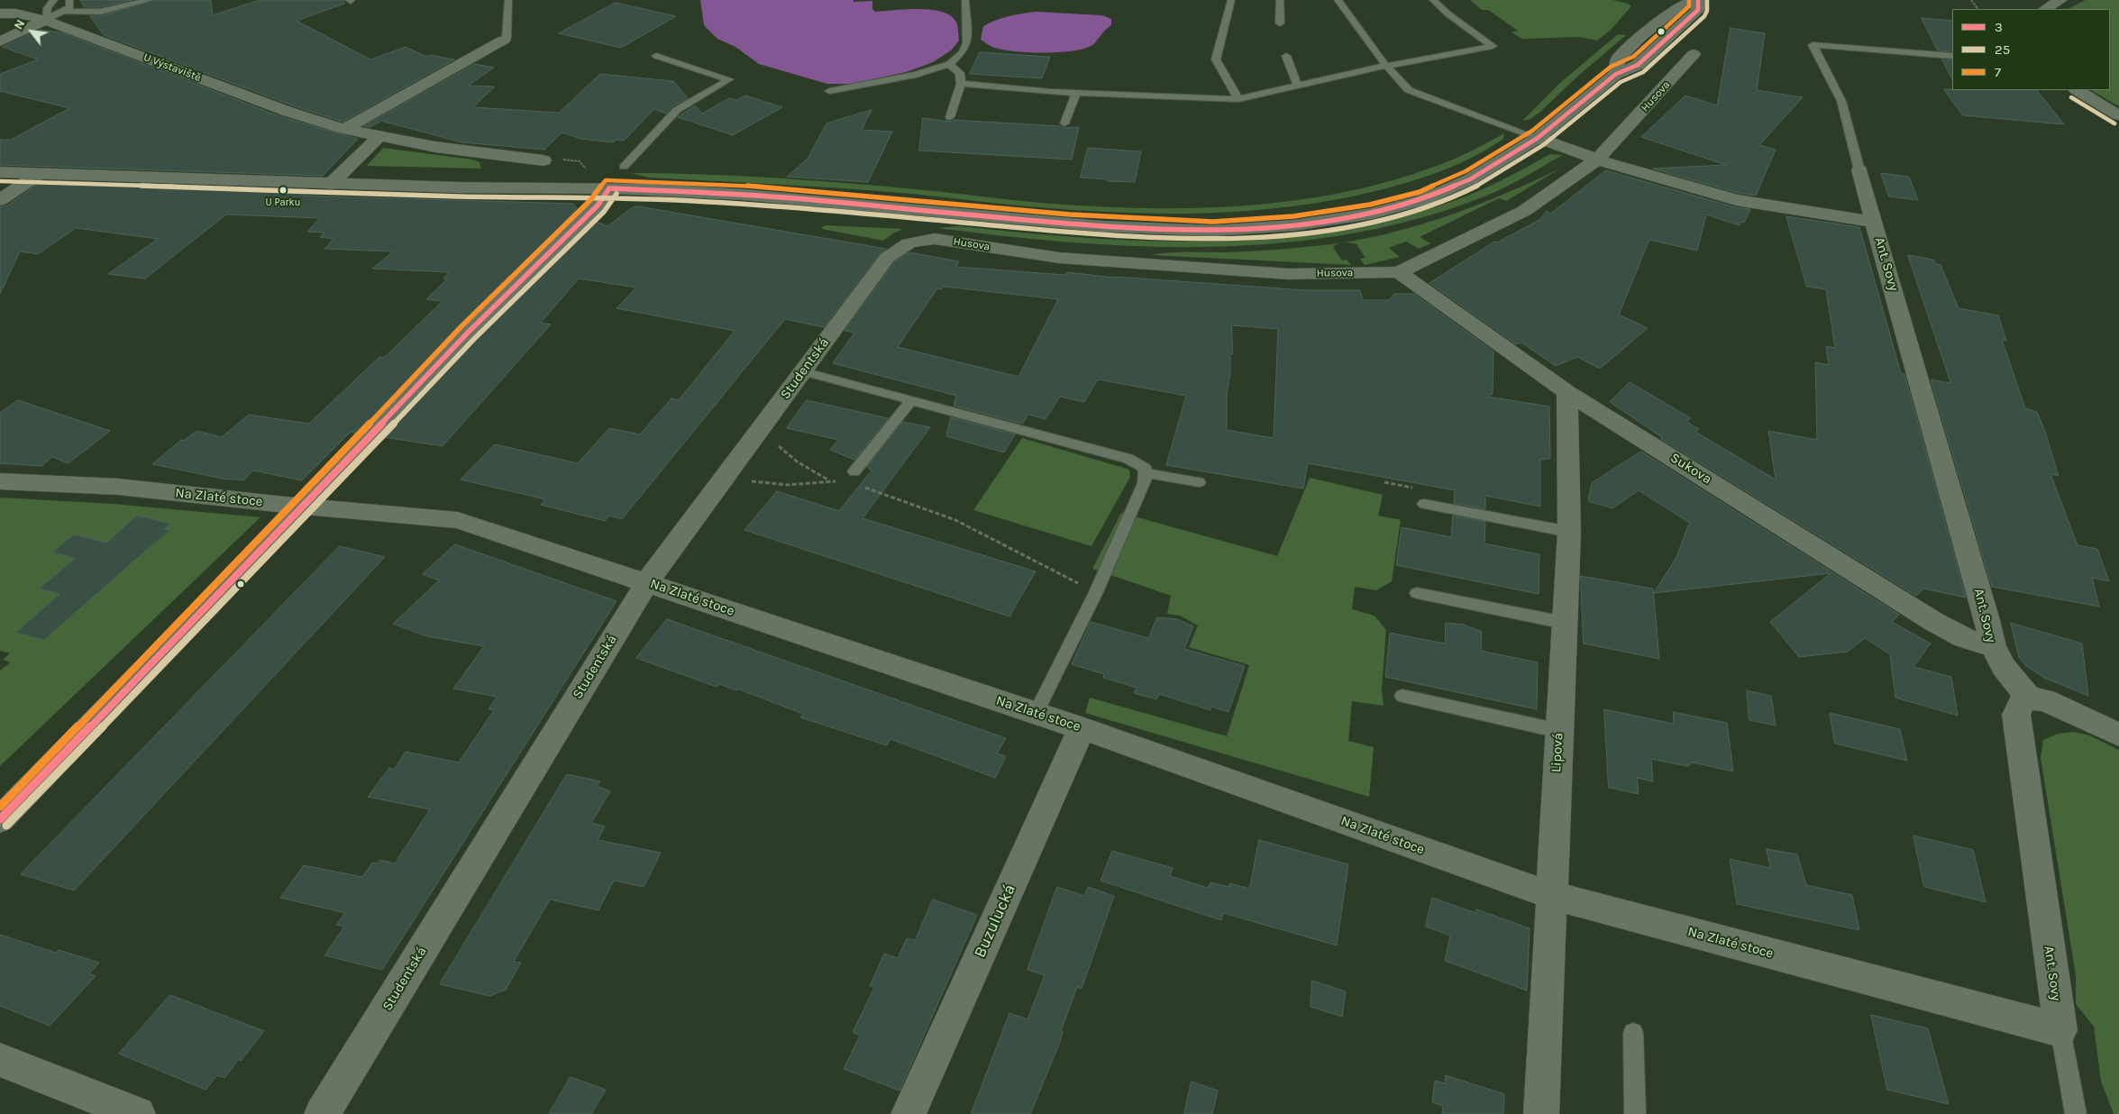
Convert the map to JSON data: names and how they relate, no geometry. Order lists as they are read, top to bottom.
{
  "streets": {
    "street": [
      "U Výstaviště",
      "Husova",
      "Ant. Sovy",
      "Studentská",
      "Sukova",
      "Na Zlaté stoce",
      "Lipová",
      "Buzulucká"
    ]
  },
  "crossings": [
    ["Husova", "Ant. Sovy"],
    ["Husova", "Studentská"],
    ["Husova", "Sukova"],
    ["Ant. Sovy", "Sukova"],
    ["Ant. Sovy", "Na Zlaté stoce"],
    ["Studentská", "Na Zlaté stoce"],
    ["Sukova", "Lipová"],
    ["Na Zlaté stoce", "Lipová"],
    ["Na Zlaté stoce", "Buzulucká"]
  ],
  "places": ["U Parku"],
  "lines": ["transit line 3", "transit line 25", "transit line 7"],
  "legend": ["3", "25", "7"],
  "north": "top left"
}
